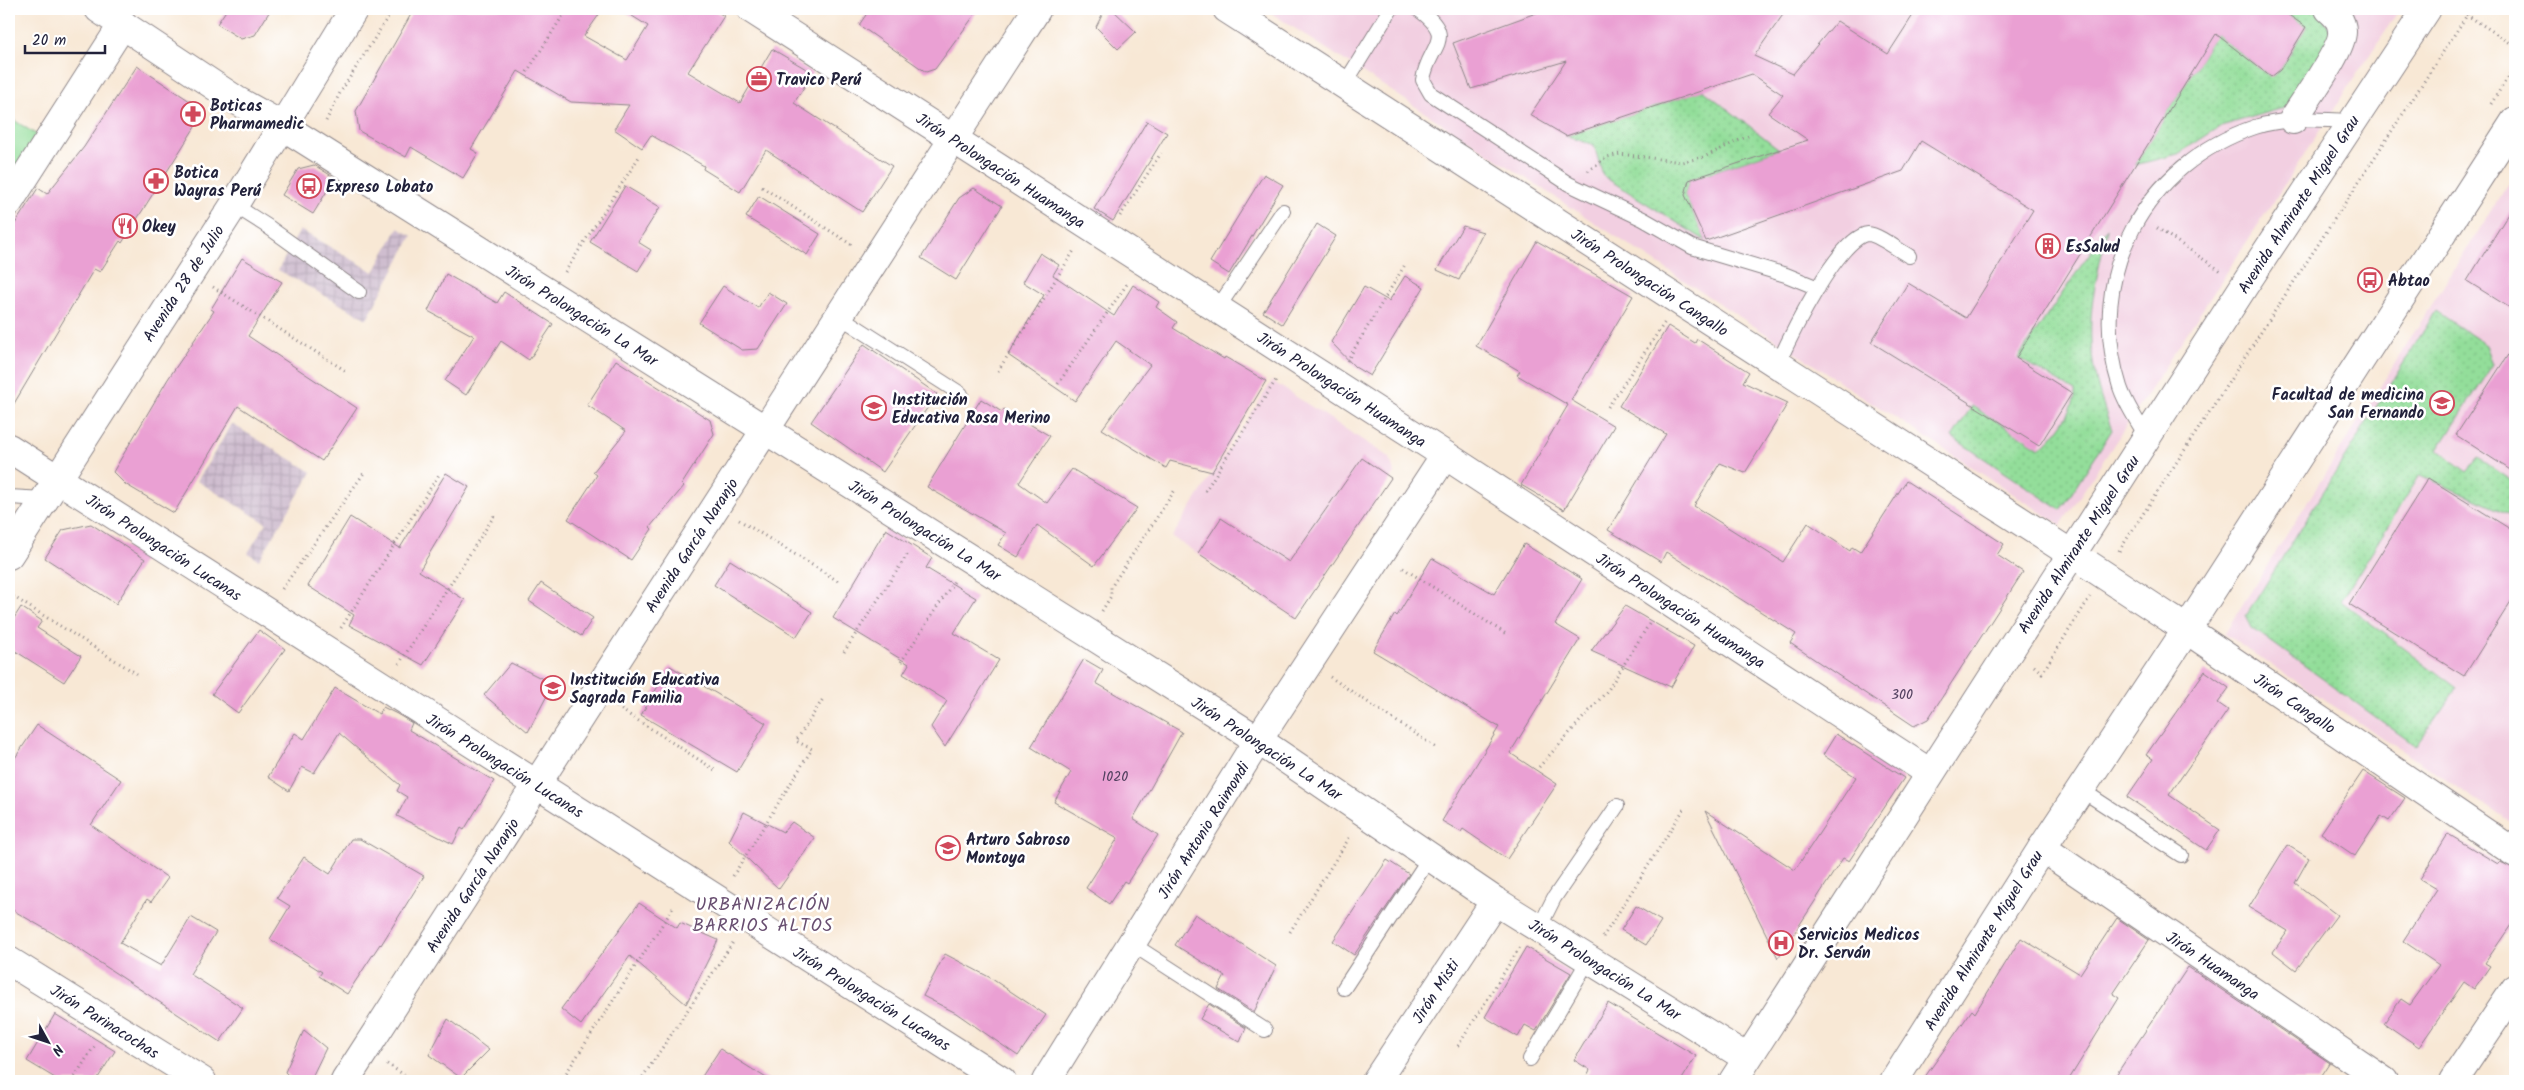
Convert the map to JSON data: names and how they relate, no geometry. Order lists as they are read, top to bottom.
{
  "streets": {
    "street": [
      "Jirón Prolongación Huamanga",
      "Avenida Almirante Miguel Grau",
      "Jirón Prolongación Cangallo",
      "Avenida 28 de Julio",
      "Jirón Prolongación La Mar",
      "Avenida García Naranjo",
      "Jirón Prolongación Lucanas",
      "Jirón Cangallo",
      "Jirón Antonio Raimondi",
      "Jirón Huamanga",
      "Jirón Misti",
      "Jirón Parinacochas"
    ]
  },
  "crossings": [
    ["Jirón Prolongación Huamanga", "Avenida Almirante Miguel Grau"],
    ["Jirón Prolongación Huamanga", "Avenida García Naranjo"],
    ["Jirón Prolongación Huamanga", "Jirón Antonio Raimondi"],
    ["Avenida Almirante Miguel Grau", "Jirón Prolongación Cangallo"],
    ["Avenida Almirante Miguel Grau", "Jirón Prolongación La Mar"],
    ["Avenida Almirante Miguel Grau", "Jirón Cangallo"],
    ["Avenida Almirante Miguel Grau", "Jirón Huamanga"],
    ["Jirón Prolongación Cangallo", "Jirón Cangallo"],
    ["Avenida 28 de Julio", "Jirón Prolongación La Mar"],
    ["Avenida 28 de Julio", "Jirón Prolongación Lucanas"],
    ["Jirón Prolongación La Mar", "Avenida García Naranjo"],
    ["Jirón Prolongación La Mar", "Jirón Antonio Raimondi"],
    ["Jirón Prolongación La Mar", "Jirón Misti"],
    ["Avenida García Naranjo", "Jirón Prolongación Lucanas"]
  ],
  "districts": ["URBANIZACIÓN BARRIOS ALTOS"],
  "places": {
    "office": ["Travico Perú"],
    "pharmacy": ["Boticas Pharmamedic", "Botica Wayras Perú"],
    "bus stop": ["Expreso Lobato", "Abtao"],
    "restaurant": ["Okey"],
    "building": ["EsSalud"],
    "school or university": [
      "Facultad de medicina San Fernando",
      "Institución Educativa Rosa Merino",
      "Institución Educativa Sagrada Familia",
      "Arturo Sabroso Montoya"
    ],
    "hospital": ["Servicios Medicos Dr. Serván"]
  },
  "house_numbers": ["300", "1020"],
  "scale_bar": "20 m",
  "north": "bottom right"
}
